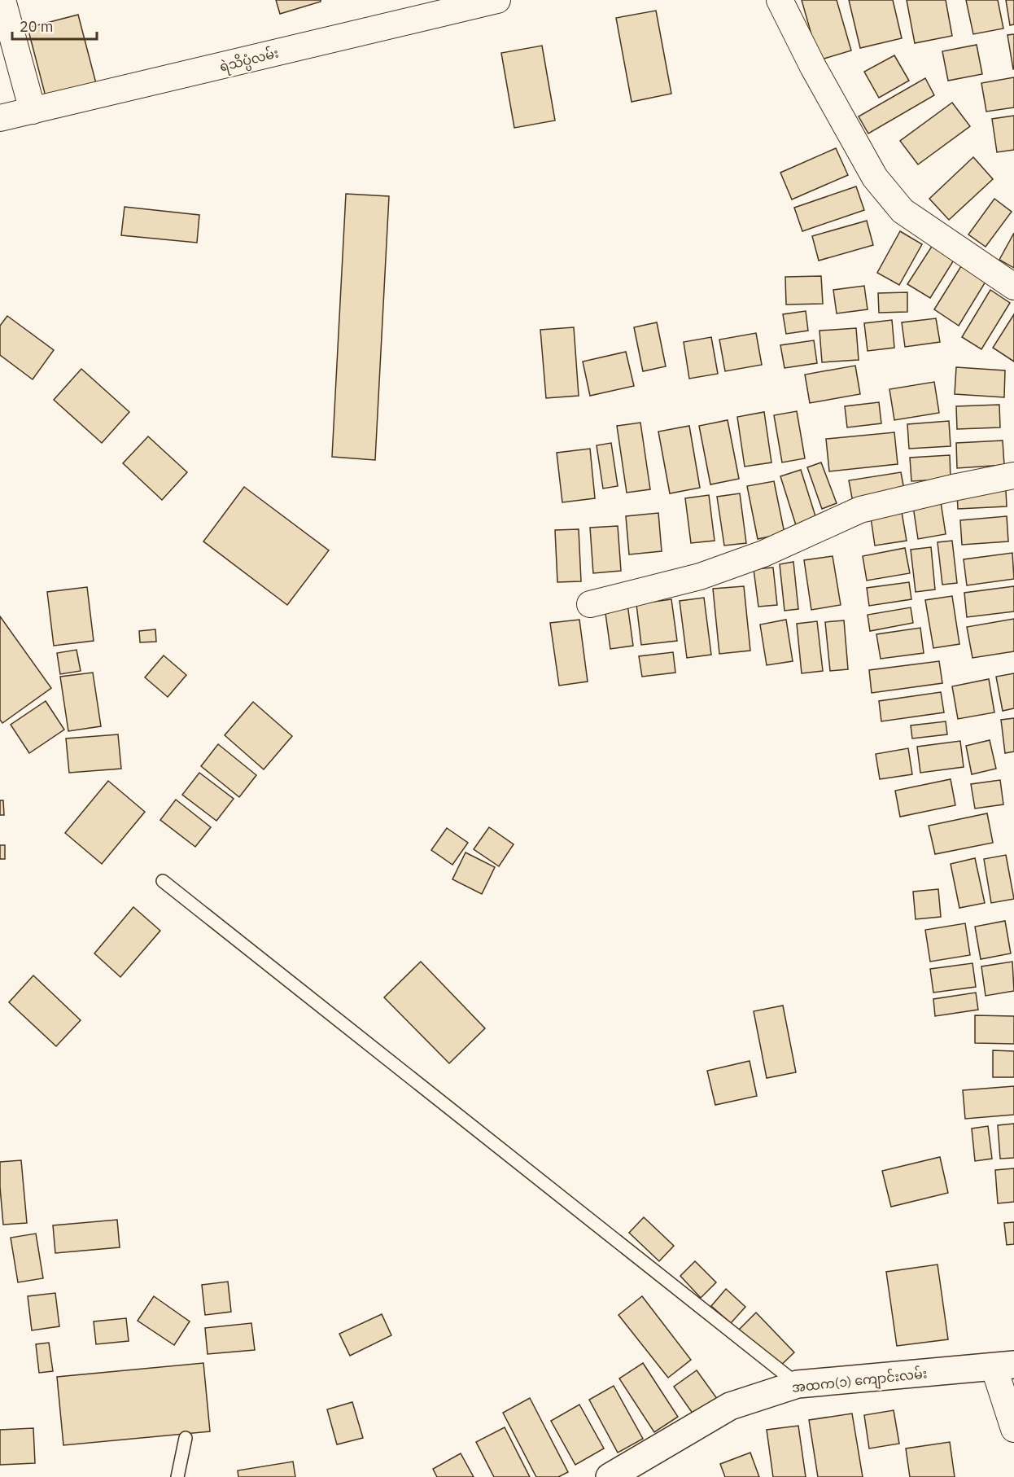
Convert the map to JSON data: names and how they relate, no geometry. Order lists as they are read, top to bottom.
{
  "streets": {
    "main road": ["အထက(၁) ကျောင်းလမ်း"],
    "street": ["ရဲသိပ္ပံလမ်း"]
  },
  "scale_bar": "20 m"
}
